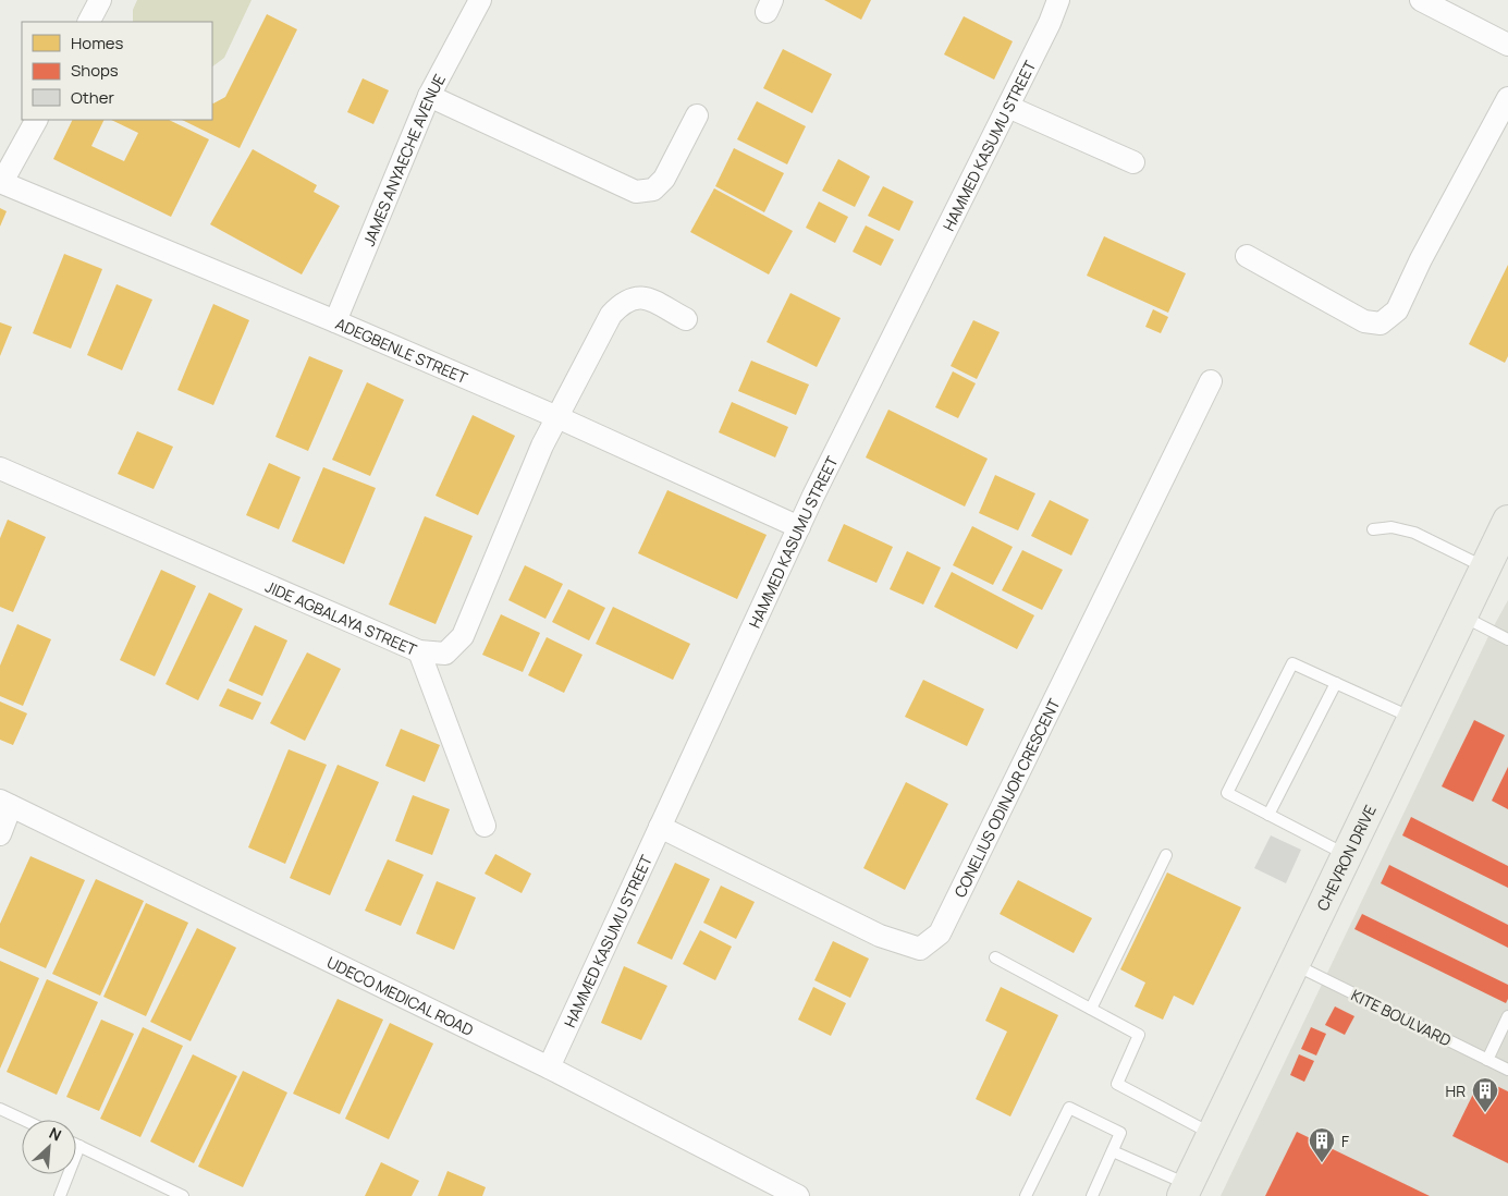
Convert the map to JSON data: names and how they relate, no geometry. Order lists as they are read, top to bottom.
{
  "streets": {
    "main road": ["CHEVRON DRIVE"],
    "street": [
      "HAMMED KASUMU STREET",
      "JAMES ANYAECHE AVENUE",
      "ADEGBENLE STREET",
      "JIDE AGBALAYA STREET",
      "CONELIUS ODINJOR CRESCENT",
      "UDECO MEDICAL ROAD"
    ],
    "lane": ["KITE BOULVARD"]
  },
  "crossings": [
    ["HAMMED KASUMU STREET", "ADEGBENLE STREET"],
    ["HAMMED KASUMU STREET", "CONELIUS ODINJOR CRESCENT"],
    ["HAMMED KASUMU STREET", "UDECO MEDICAL ROAD"],
    ["JAMES ANYAECHE AVENUE", "ADEGBENLE STREET"],
    ["ADEGBENLE STREET", "JIDE AGBALAYA STREET"],
    ["CHEVRON DRIVE", "KITE BOULVARD"]
  ],
  "places": {
    "building": ["HR", "F"]
  },
  "legend": ["Homes", "Shops", "Other"],
  "north": "top right"
}
